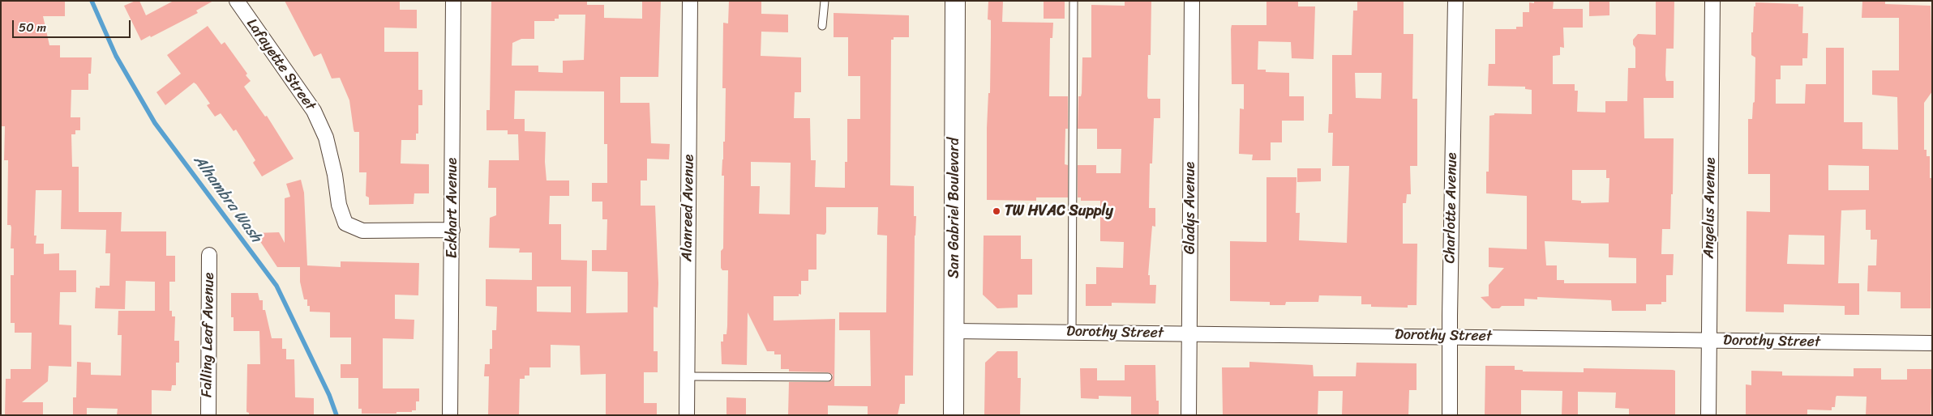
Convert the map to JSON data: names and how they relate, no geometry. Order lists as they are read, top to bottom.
{
  "streets": {
    "main road": ["San Gabriel Boulevard"],
    "street": [
      "Lafayette Street",
      "Eckhart Avenue",
      "Alanreed Avenue",
      "Gladys Avenue",
      "Charlotte Avenue",
      "Angelus Avenue",
      "Dorothy Street",
      "Falling Leaf Avenue"
    ]
  },
  "crossings": [
    ["Lafayette Street", "Eckhart Avenue"],
    ["San Gabriel Boulevard", "Dorothy Street"],
    ["Gladys Avenue", "Dorothy Street"],
    ["Charlotte Avenue", "Dorothy Street"],
    ["Angelus Avenue", "Dorothy Street"]
  ],
  "water": ["Alhambra Wash"],
  "places": ["TW HVAC Supply"],
  "scale_bar": "50 m"
}
